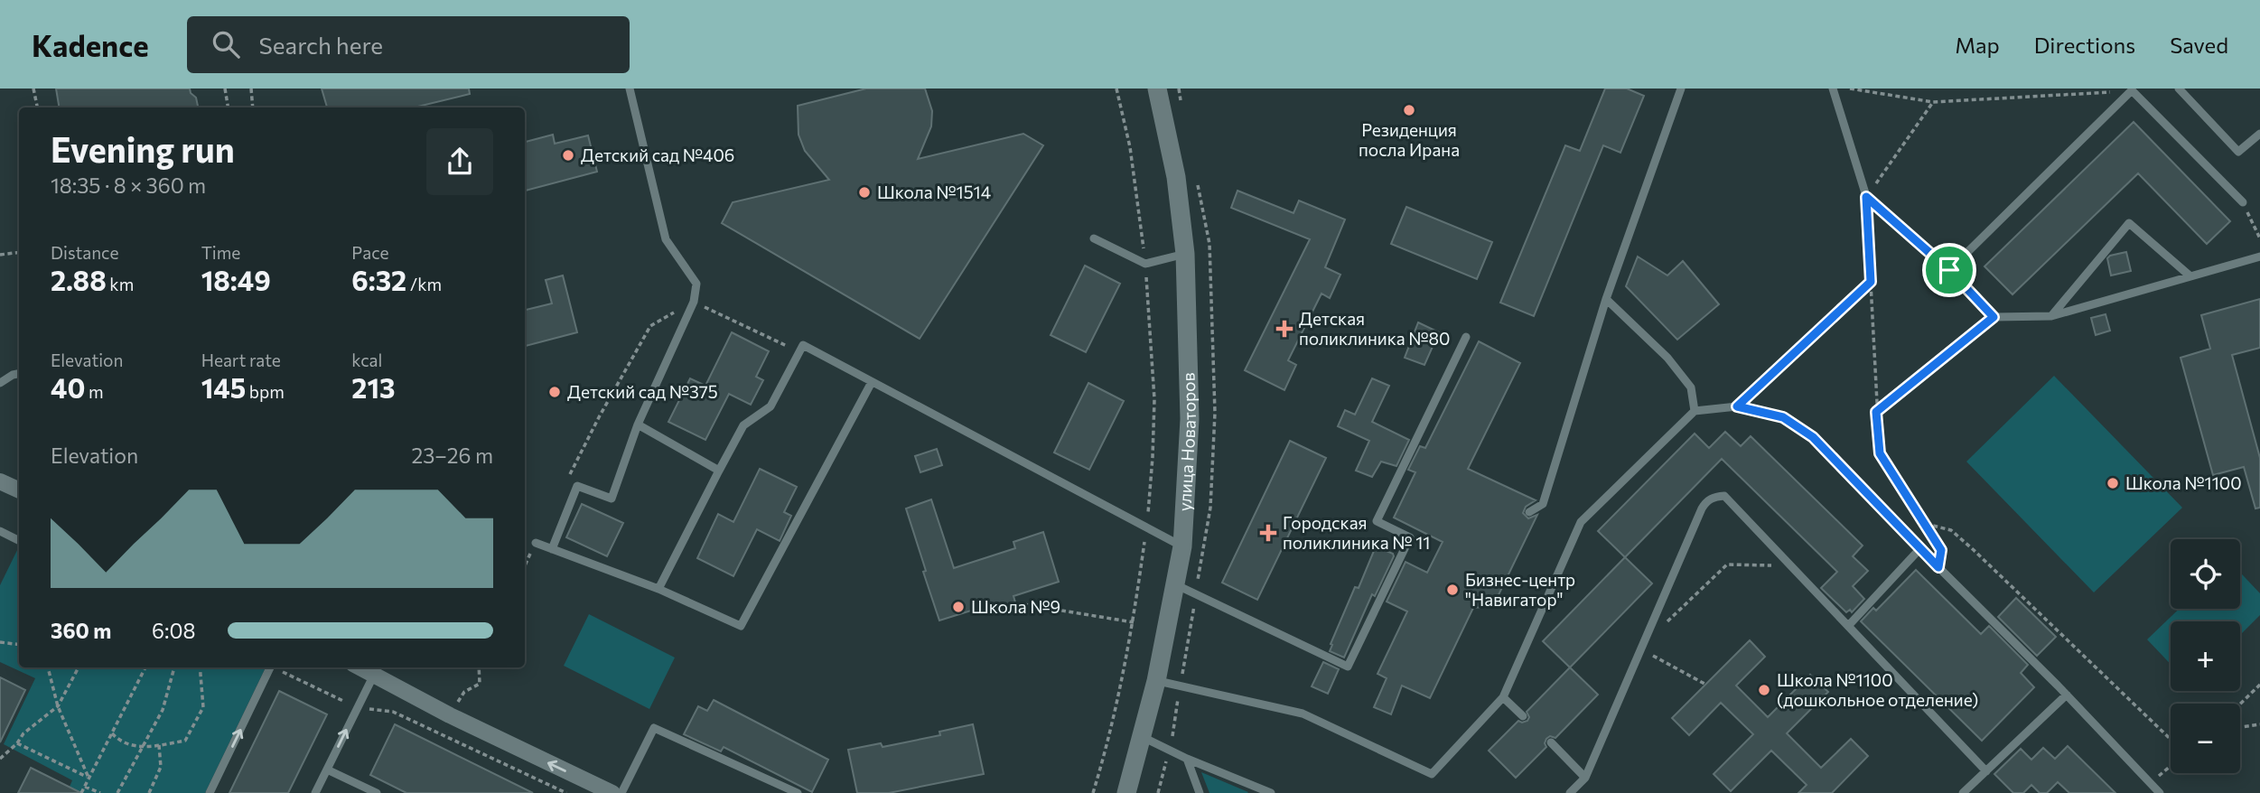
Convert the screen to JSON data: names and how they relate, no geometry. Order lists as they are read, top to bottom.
{
  "streets": {
    "street": ["улица Новаторов"]
  },
  "places": {
    "other": [
      "Резиденция посла Ирана",
      "Детский сад №406",
      "Школа №1514",
      "Детский сад №375",
      "Школа №1100",
      "Бизнеc-центр \"Навигатор\"",
      "Школа №9",
      "Школа №1100 (дошкольное отделение)"
    ],
    "health": ["Детская поликлиника №80", "Городская поликлиника № 11"]
  },
  "page": {
    "header": "Kadence",
    "search": "Search here",
    "nav": ["Map", "Directions", "Saved"],
    "heading": ["Evening run", "18:35 · 8 × 360 m"],
    "stats": [
      ["Distance", "2.88 km"],
      ["Time", "18:49"],
      ["Pace", "6:32 /km"],
      ["Elevation", "40 m"],
      ["Heart rate", "145 bpm"],
      ["kcal", "213"]
    ],
    "chart": ["Elevation", "23–26 m"],
    "map_buttons": ["+", "−"],
    "list": [
      {
        "name": "360 m",
        "note": "6:08"
      }
    ]
  }
}
